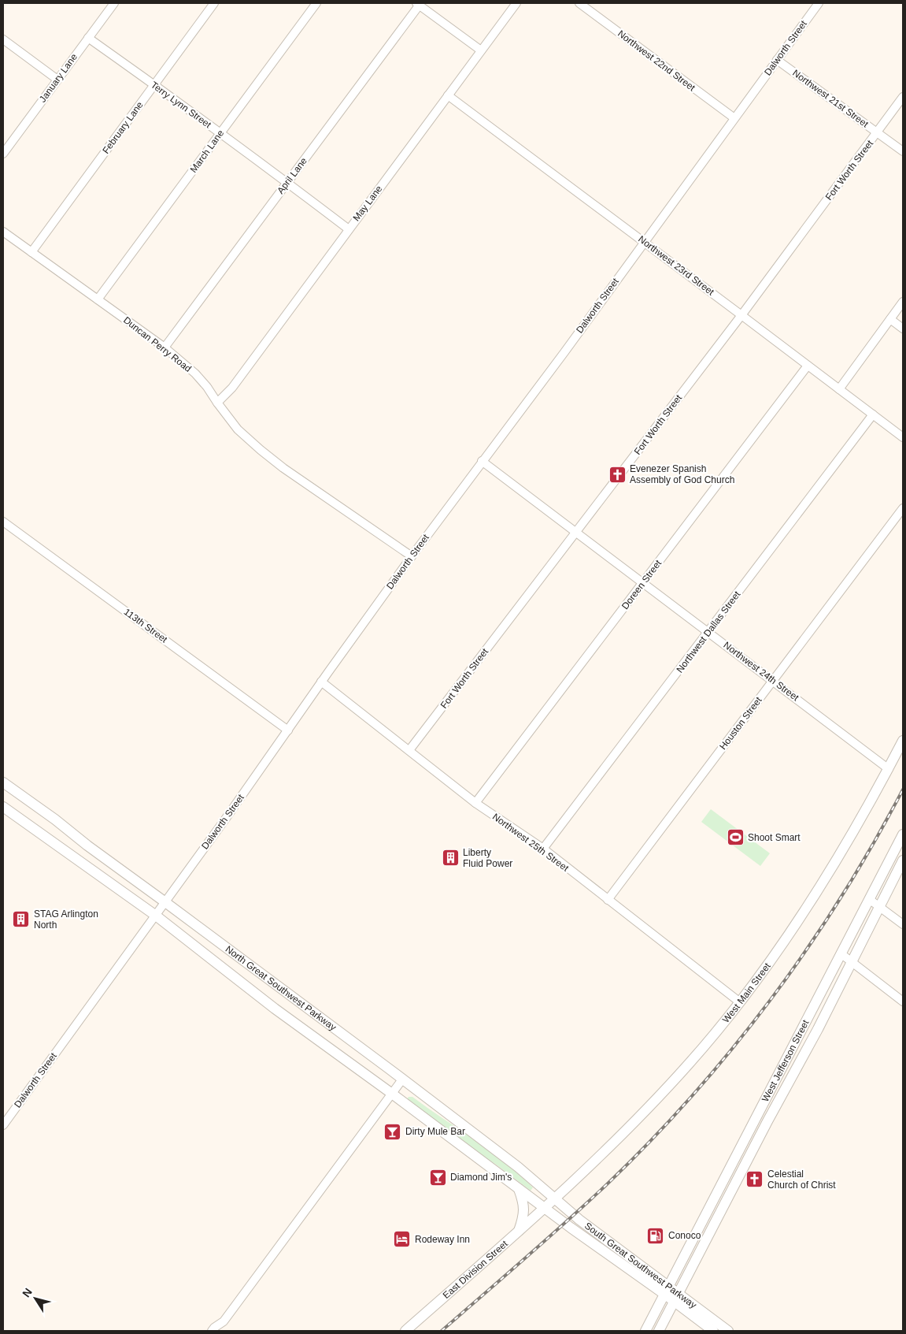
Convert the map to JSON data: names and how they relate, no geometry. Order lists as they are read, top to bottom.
{
  "streets": {
    "main road": [
      "North Great Southwest Parkway",
      "West Main Street",
      "West Jefferson Street",
      "South Great Southwest Parkway",
      "East Division Street"
    ],
    "street": [
      "Dalworth Street",
      "Northwest 22nd Street",
      "January Lane",
      "Northwest 21st Street",
      "Terry Lynn Street",
      "February Lane",
      "March Lane",
      "Fort Worth Street",
      "April Lane",
      "May Lane",
      "Northwest 23rd Street",
      "Duncan Perry Road",
      "Doreen Street",
      "113th Street",
      "Northwest Dallas Street",
      "Northwest 24th Street",
      "Houston Street",
      "Northwest 25th Street"
    ]
  },
  "crossings": [
    ["Dalworth Street", "Northwest 22nd Street"],
    ["Dalworth Street", "Northwest 21st Street"],
    ["Dalworth Street", "Northwest 23rd Street"],
    ["Dalworth Street", "Duncan Perry Road"],
    ["Dalworth Street", "113th Street"],
    ["Dalworth Street", "Northwest 24th Street"],
    ["Dalworth Street", "Northwest 25th Street"],
    ["Dalworth Street", "North Great Southwest Parkway"],
    ["January Lane", "Terry Lynn Street"],
    ["Northwest 21st Street", "Fort Worth Street"],
    ["Terry Lynn Street", "February Lane"],
    ["Terry Lynn Street", "March Lane"],
    ["Terry Lynn Street", "April Lane"],
    ["Terry Lynn Street", "May Lane"],
    ["February Lane", "Duncan Perry Road"],
    ["March Lane", "Duncan Perry Road"],
    ["Fort Worth Street", "Northwest 23rd Street"],
    ["Fort Worth Street", "Northwest 24th Street"],
    ["Fort Worth Street", "Northwest 25th Street"],
    ["April Lane", "Duncan Perry Road"],
    ["May Lane", "Northwest 23rd Street"],
    ["May Lane", "Duncan Perry Road"],
    ["Northwest 23rd Street", "Doreen Street"],
    ["Northwest 23rd Street", "Northwest Dallas Street"],
    ["Doreen Street", "Northwest 24th Street"],
    ["Doreen Street", "Northwest 25th Street"],
    ["Northwest Dallas Street", "Northwest 24th Street"],
    ["Northwest Dallas Street", "Northwest 25th Street"],
    ["Northwest 24th Street", "Houston Street"],
    ["Northwest 24th Street", "West Main Street"],
    ["Houston Street", "Northwest 25th Street"],
    ["Northwest 25th Street", "West Main Street"],
    ["North Great Southwest Parkway", "West Main Street"],
    ["North Great Southwest Parkway", "South Great Southwest Parkway"],
    ["North Great Southwest Parkway", "East Division Street"],
    ["West Main Street", "South Great Southwest Parkway"],
    ["West Main Street", "East Division Street"],
    ["West Jefferson Street", "South Great Southwest Parkway"],
    ["South Great Southwest Parkway", "East Division Street"]
  ],
  "places": {
    "church": ["Evenezer Spanish Assembly of God Church", "Celestial Church of Christ"],
    "sports": ["Shoot Smart"],
    "building": ["Liberty Fluid Power", "STAG Arlington North"],
    "bar": ["Dirty Mule Bar", "Diamond Jim's"],
    "fuel station": ["Conoco"],
    "hotel": ["Rodeway Inn"]
  },
  "north": "top left"
}
